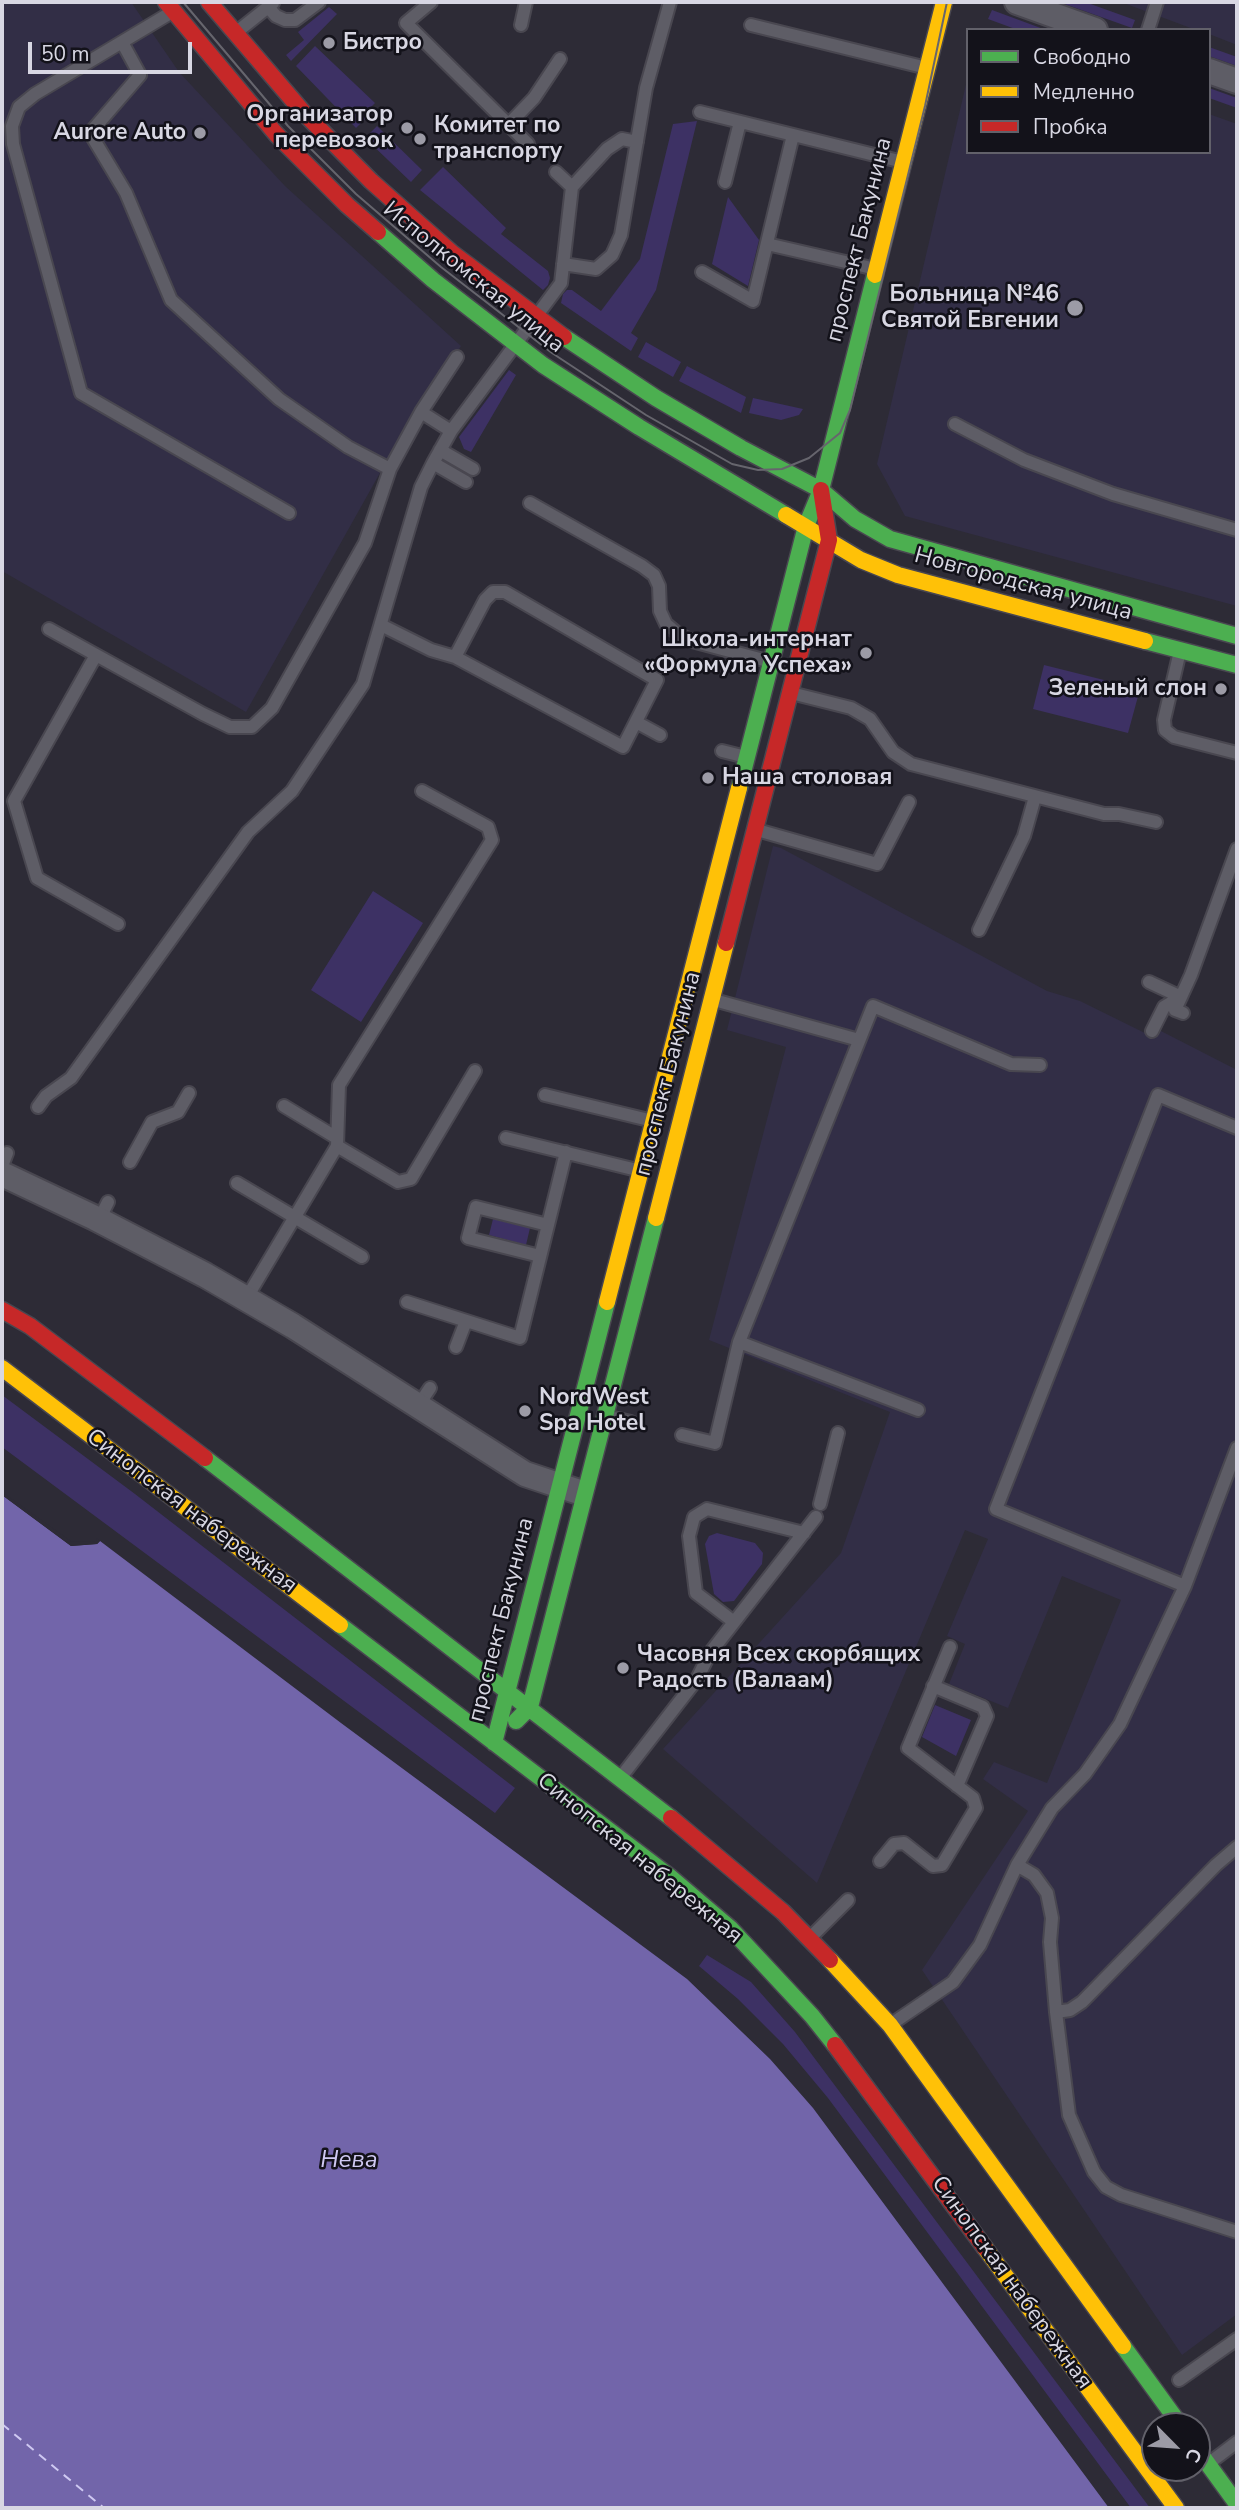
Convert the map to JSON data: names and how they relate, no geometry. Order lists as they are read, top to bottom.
{
  "streets": {
    "street": [
      "проспект Бакунина",
      "Исполкомская улица",
      "Новгородская улица",
      "Синопская набережная"
    ]
  },
  "crossings": [
    ["проспект Бакунина", "Исполкомская улица"],
    ["проспект Бакунина", "Новгородская улица"],
    ["проспект Бакунина", "Синопская набережная"],
    ["Исполкомская улица", "Новгородская улица"]
  ],
  "water": ["Нева"],
  "places": [
    "Бистро",
    "Организатор перевозок",
    "Aurore Auto",
    "Комитет по транспорту",
    "Больница №46 Святой Евгении",
    "Школа-интернат «Формула Успеха»",
    "Зеленый слон",
    "Наша столовая",
    "NordWest Spa Hotel",
    "Часовня Всех скорбящих Радость (Валаам)"
  ],
  "legend": ["Свободно", "Медленно", "Пробка"],
  "scale_bar": "50 m",
  "north": "bottom right"
}
